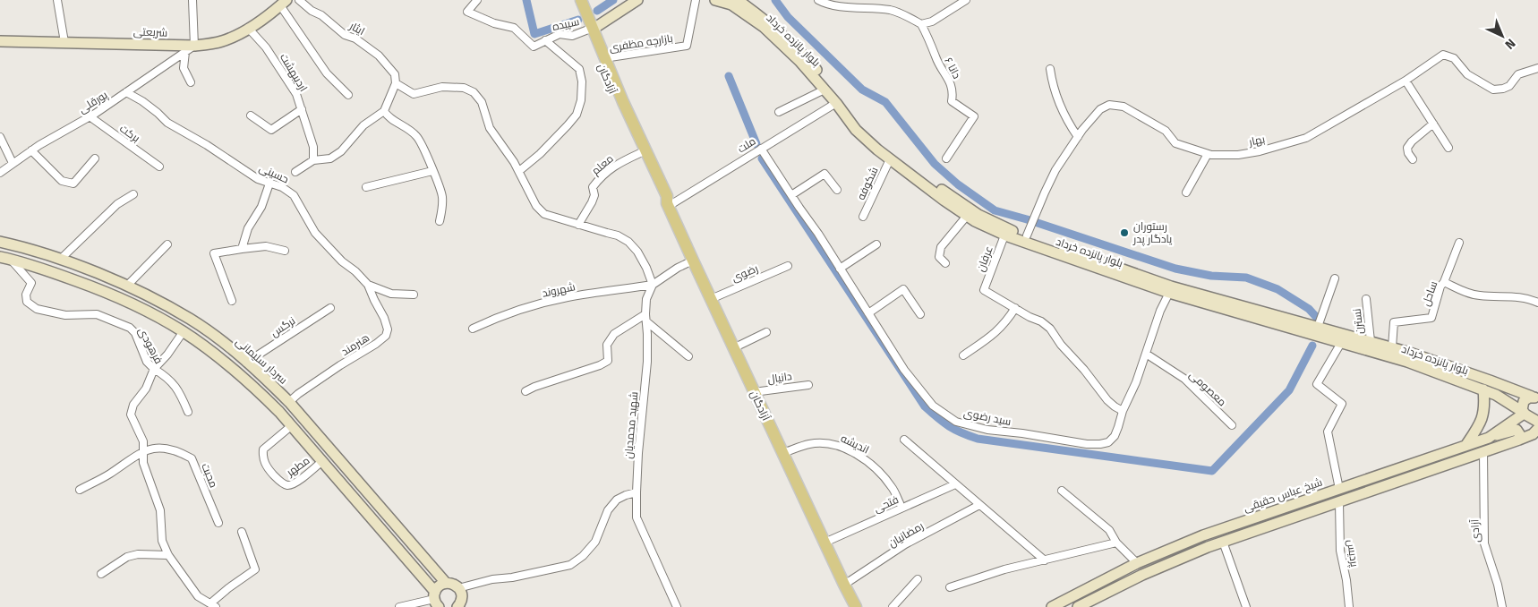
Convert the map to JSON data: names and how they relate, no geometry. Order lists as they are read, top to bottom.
{
  "streets": {
    "main road": ["آزادگان"],
    "street": [
      "سپیده",
      "ایثار",
      "شریعتی",
      "بلوار پانزده خرداد",
      "بازارچه مظفری",
      "دانا ۶",
      "اردیبهشت",
      "پورقلی",
      "برکت",
      "بهار",
      "ملت",
      "معلم",
      "حسینی",
      "شکوفه",
      "عرفان",
      "رضوی",
      "شهروند",
      "ساحل",
      "نسترن",
      "نرگس",
      "هنرمند",
      "فرهودی",
      "سردار سلیمانی",
      "دانیال",
      "معصومی",
      "سید رضوی",
      "شهید محمدیان",
      "اندیشه",
      "مطهر",
      "محبت",
      "شیخ عباس حقیقی",
      "فتحی",
      "آزادی",
      "رمضانیان",
      "پردیس"
    ]
  },
  "crossings": [
    ["سپیده", "آزادگان"],
    ["شریعتی", "اردیبهشت"],
    ["شریعتی", "پورقلی"],
    ["بلوار پانزده خرداد", "بهار"],
    ["بلوار پانزده خرداد", "ملت"],
    ["بلوار پانزده خرداد", "شکوفه"],
    ["بلوار پانزده خرداد", "عرفان"],
    ["بلوار پانزده خرداد", "ساحل"],
    ["بلوار پانزده خرداد", "نسترن"],
    ["بلوار پانزده خرداد", "سید رضوی"],
    ["بلوار پانزده خرداد", "شیخ عباس حقیقی"],
    ["بازارچه مظفری", "آزادگان"],
    ["آزادگان", "ملت"],
    ["آزادگان", "معلم"],
    ["آزادگان", "رضوی"],
    ["آزادگان", "دانیال"],
    ["آزادگان", "اندیشه"],
    ["آزادگان", "فتحی"],
    ["آزادگان", "رمضانیان"],
    ["پورقلی", "برکت"],
    ["پورقلی", "حسینی"],
    ["ملت", "سید رضوی"],
    ["حسینی", "هنرمند"],
    ["شهروند", "شهید محمدیان"],
    ["نرگس", "سردار سلیمانی"],
    ["هنرمند", "سردار سلیمانی"],
    ["فرهودی", "محبت"],
    ["معصومی", "سید رضوی"]
  ],
  "places": ["رستوران یادگار پدر"],
  "north": "bottom right"
}
